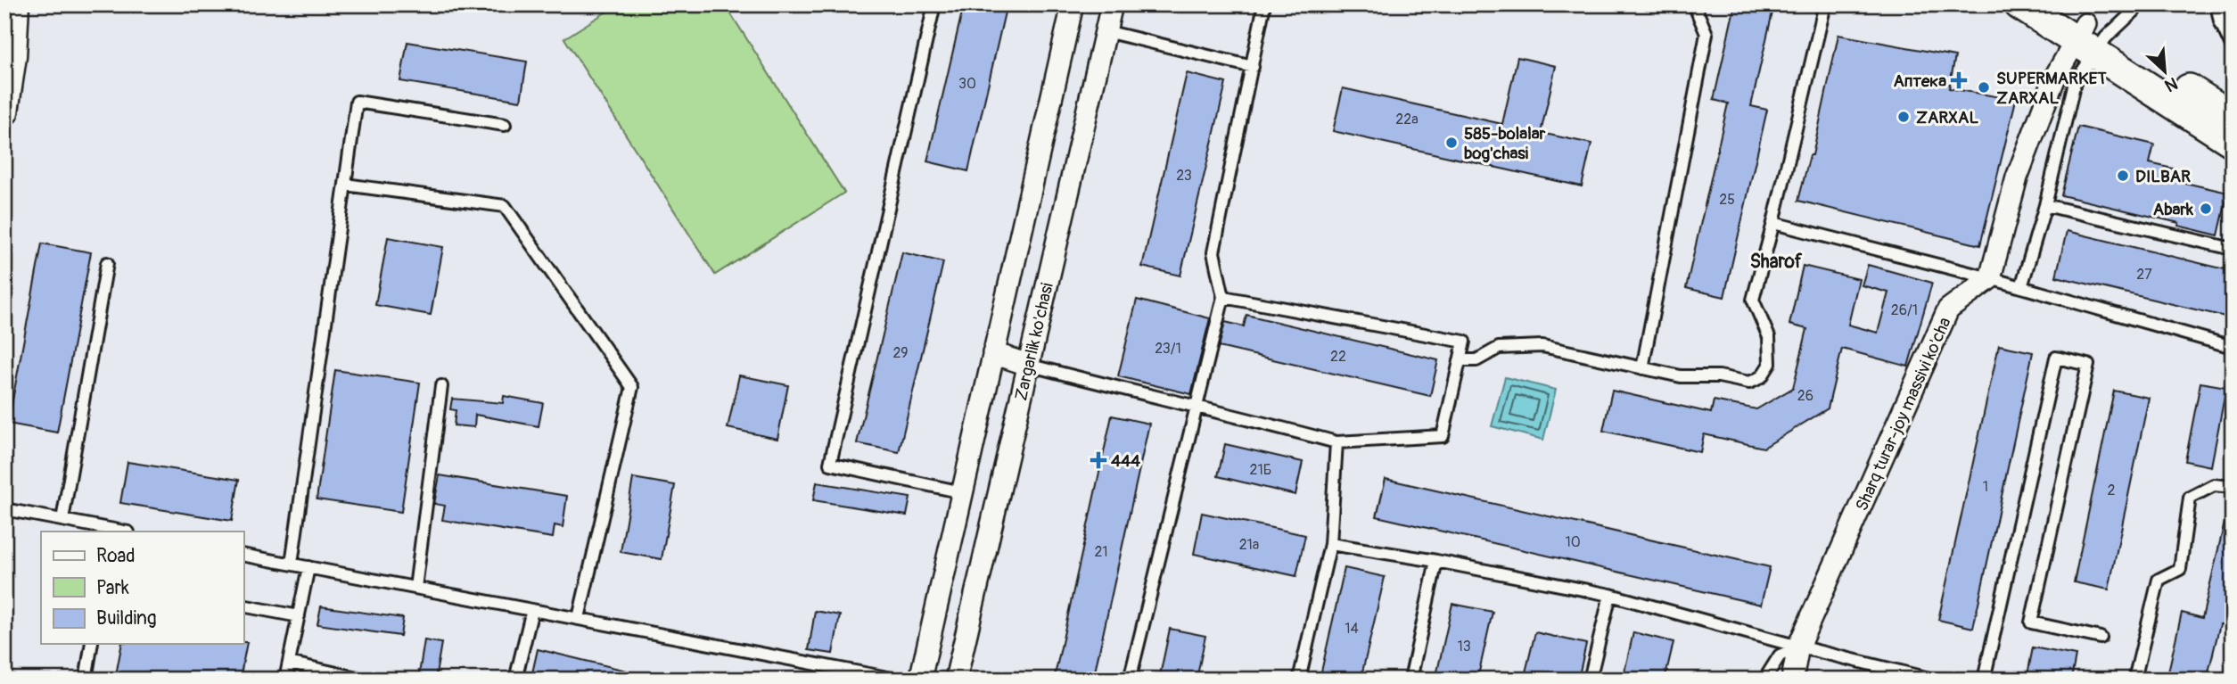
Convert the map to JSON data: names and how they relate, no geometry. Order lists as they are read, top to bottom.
{
  "streets": {
    "street": ["Zargarlik ko'chasi", "Sharq turar-joy massivi ko'cha"]
  },
  "districts": ["Sharof"],
  "places": {
    "health": ["Аптека", "444"],
    "other": [
      "SUPERMARKET ZARXAL",
      "ZARXAL",
      "585-bolalar bog'chasi",
      "DILBAR",
      "Abark"
    ]
  },
  "house_numbers": [
    "30",
    "22a",
    "23",
    "25",
    "27",
    "26/1",
    "23/1",
    "29",
    "22",
    "26",
    "21Б",
    "1",
    "2",
    "10",
    "21а",
    "21",
    "14",
    "13"
  ],
  "legend": ["Road", "Park", "Building"],
  "north": "bottom right"
}
